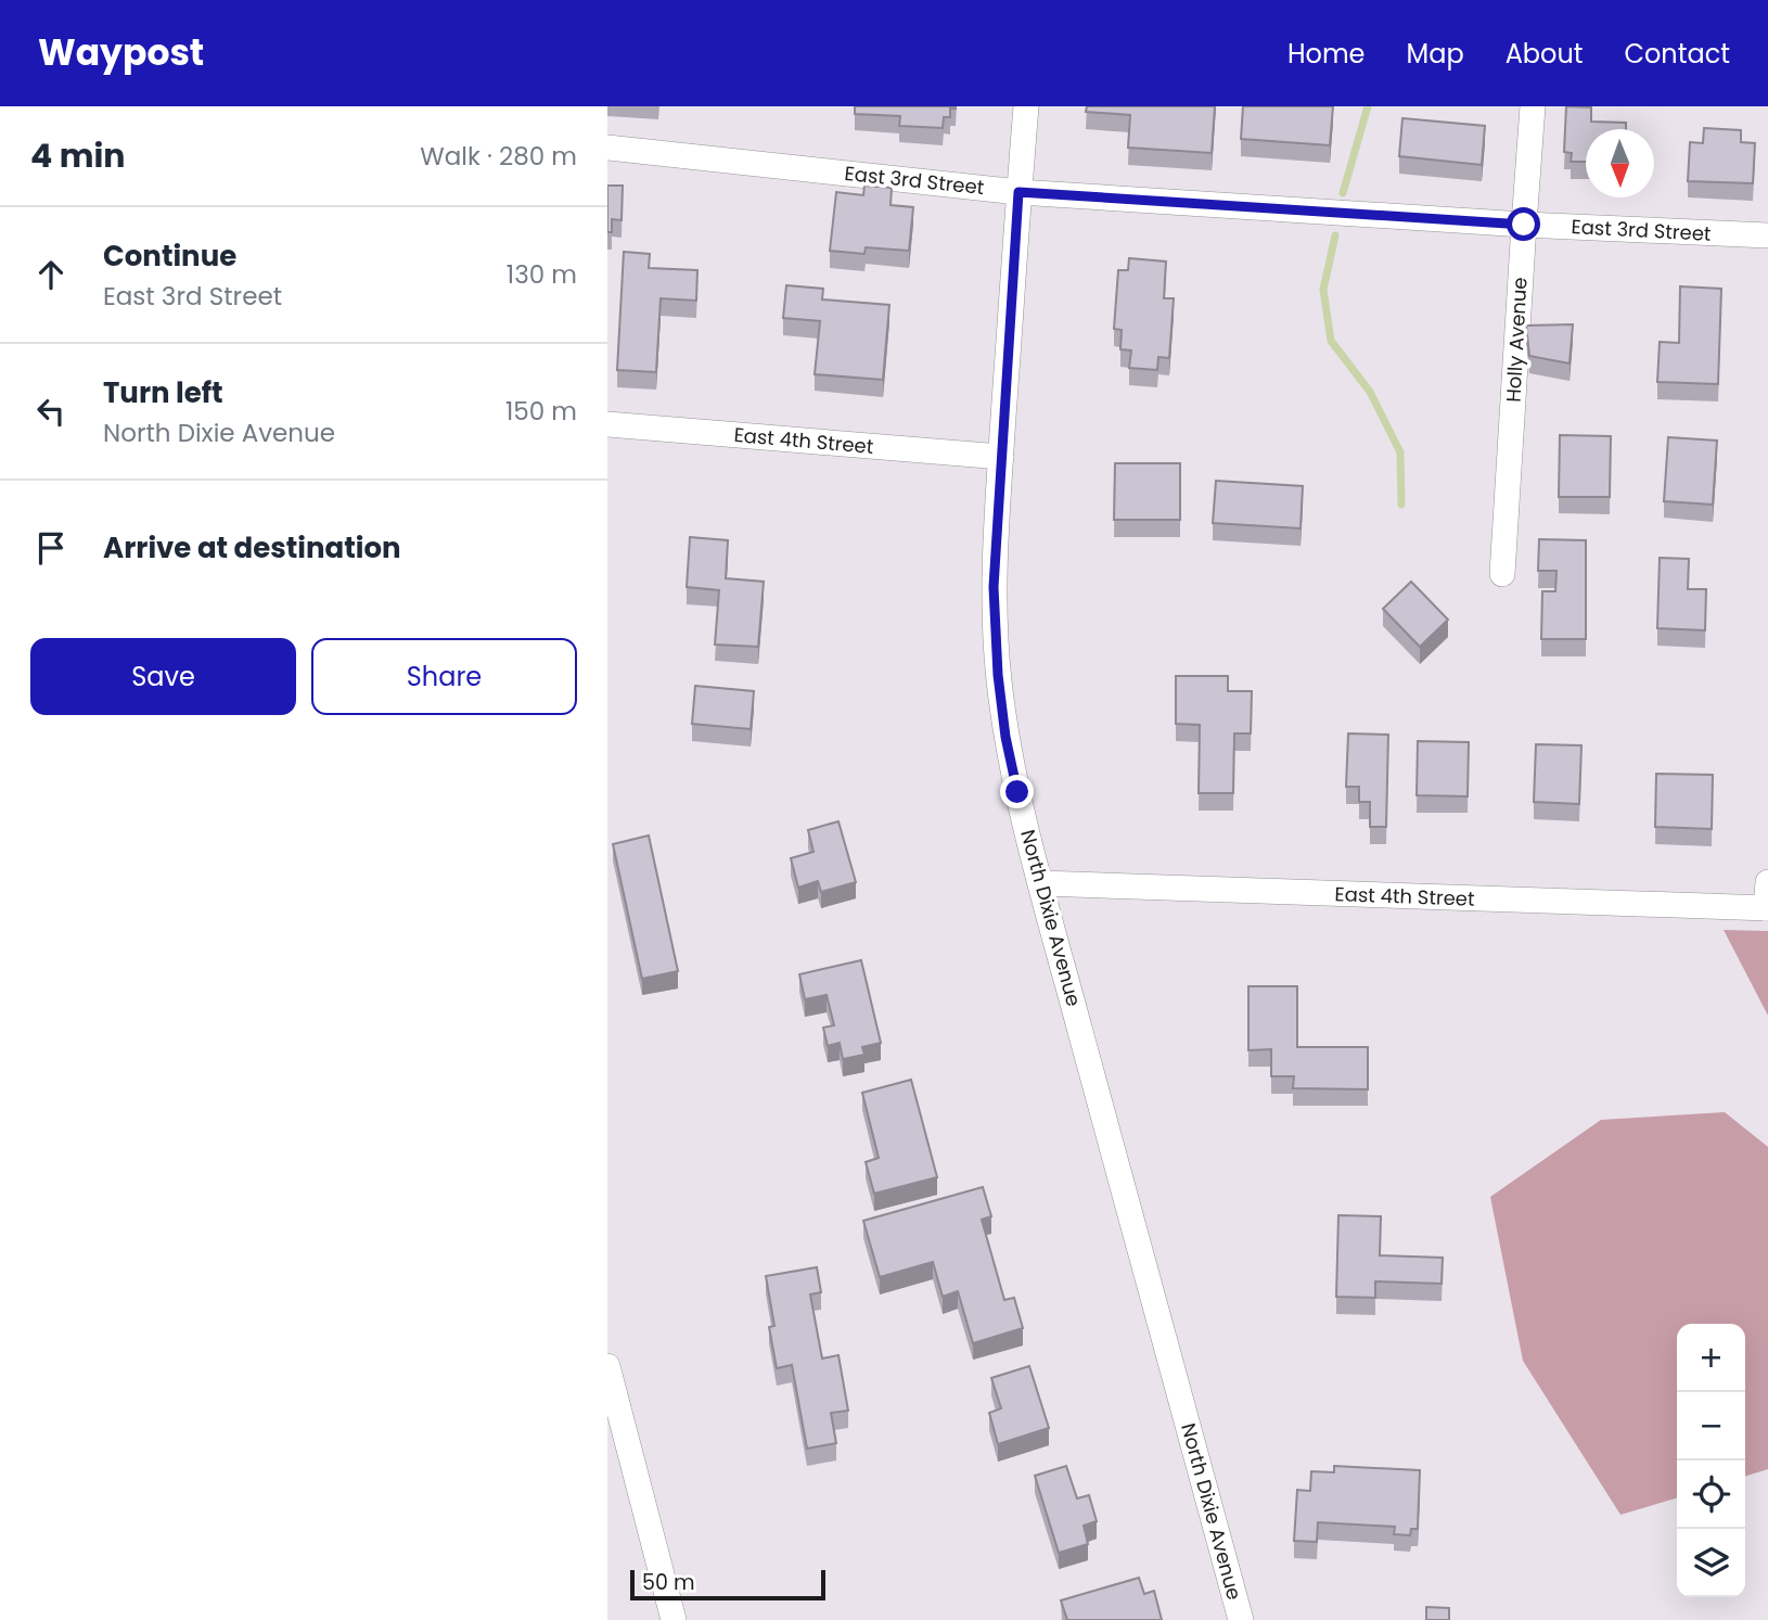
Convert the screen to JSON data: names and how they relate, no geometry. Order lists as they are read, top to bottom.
{
  "streets": {
    "street": [
      "East 3rd Street",
      "Holly Avenue",
      "East 4th Street",
      "North Dixie Avenue"
    ]
  },
  "crossings": [
    ["East 3rd Street", "Holly Avenue"],
    ["East 3rd Street", "North Dixie Avenue"],
    ["East 4th Street", "North Dixie Avenue"]
  ],
  "scale_bar": "50 m",
  "north": "bottom",
  "page": {
    "header": "Waypost",
    "nav": [
      "Home",
      "Map",
      "About",
      "Contact"
    ],
    "heading": ["4 min", "Walk · 280 m"],
    "list": [
      ["Continue", "East 3rd Street", "130 m"],
      ["Turn left", "North Dixie Avenue", "150 m"],
      "Arrive at destination"
    ],
    "buttons": ["Save", "Share"],
    "map_buttons": ["+", "−"],
    "scale": "50 m"
  }
}
